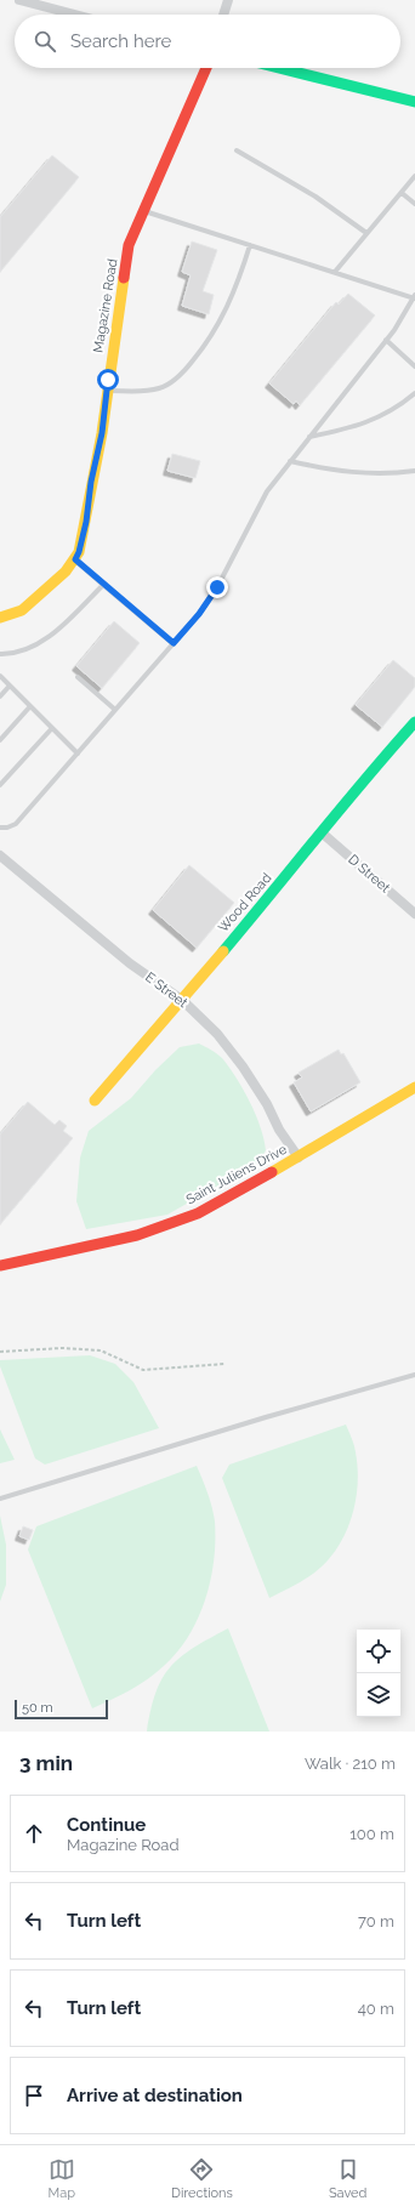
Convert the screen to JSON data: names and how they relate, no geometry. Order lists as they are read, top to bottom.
{
  "streets": {
    "street": [
      "Magazine Road",
      "D Street",
      "Wood Road",
      "E Street",
      "Saint Juliens Drive"
    ]
  },
  "crossings": [
    ["D Street", "Wood Road"],
    ["Wood Road", "E Street"],
    ["E Street", "Saint Juliens Drive"]
  ],
  "scale_bar": "50 m",
  "page": {
    "search": "Search here",
    "scale": "50 m",
    "heading": ["3 min", "Walk · 210 m"],
    "list": [
      ["Continue", "Magazine Road", "100 m"],
      ["Turn left", "70 m"],
      ["Turn left", "40 m"],
      "Arrive at destination"
    ],
    "nav": ["Map", "Directions", "Saved"]
  }
}
